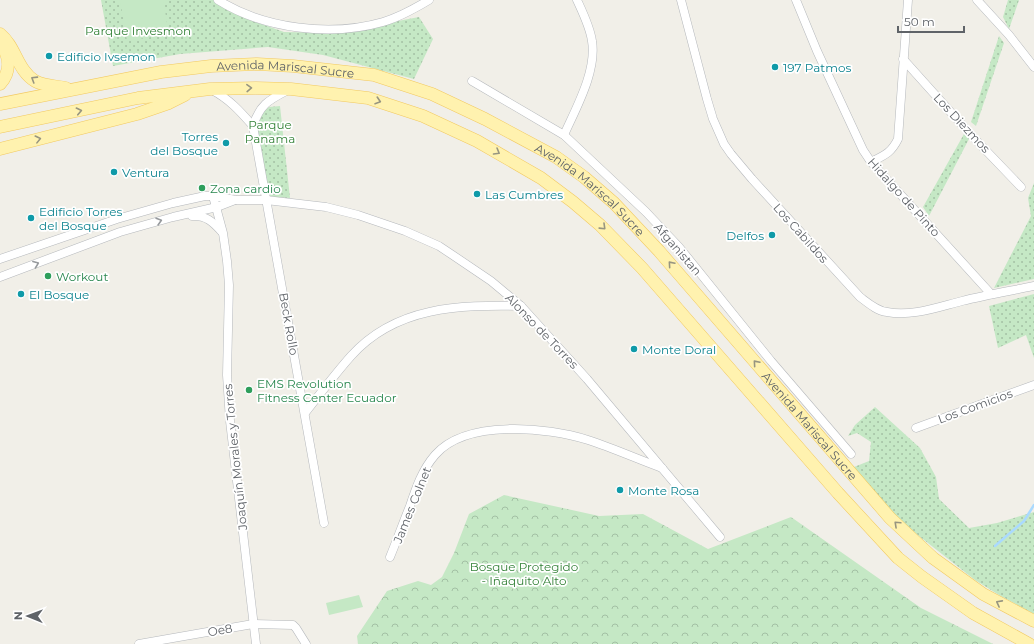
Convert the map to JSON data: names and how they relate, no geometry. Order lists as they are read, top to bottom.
{
  "streets": {
    "main road": ["Avenida Mariscal Sucre"],
    "street": [
      "Los Diezmos",
      "Hidalgo de Pinto",
      "Los Cabildos",
      "Afganistan",
      "Beck Rollo",
      "Alonso de Torres",
      "Los Comicios",
      "Joaquín Morales y Torres",
      "James Colnet",
      "Oe8"
    ]
  },
  "crossings": [
    ["Hidalgo de Pinto", "Los Cabildos"],
    ["Beck Rollo", "Alonso de Torres"],
    ["Alonso de Torres", "Joaquín Morales y Torres"],
    ["Alonso de Torres", "James Colnet"],
    ["Joaquín Morales y Torres", "Oe8"]
  ],
  "parks": ["Parque Invesmon", "Parque Panama", "Bosque Protegido - Iñaquito Alto"],
  "places": [
    "Edificio Ivsemon",
    "197 Patmos",
    "Torres del Bosque",
    "Ventura",
    "Zona cardio",
    "Las Cumbres",
    "Edificio Torres del Bosque",
    "Delfos",
    "Workout",
    "El Bosque",
    "Monte Doral",
    "EMS Revolution Fitness Center Ecuador",
    "Monte Rosa"
  ],
  "scale_bar": "50 m",
  "north": "left"
}
